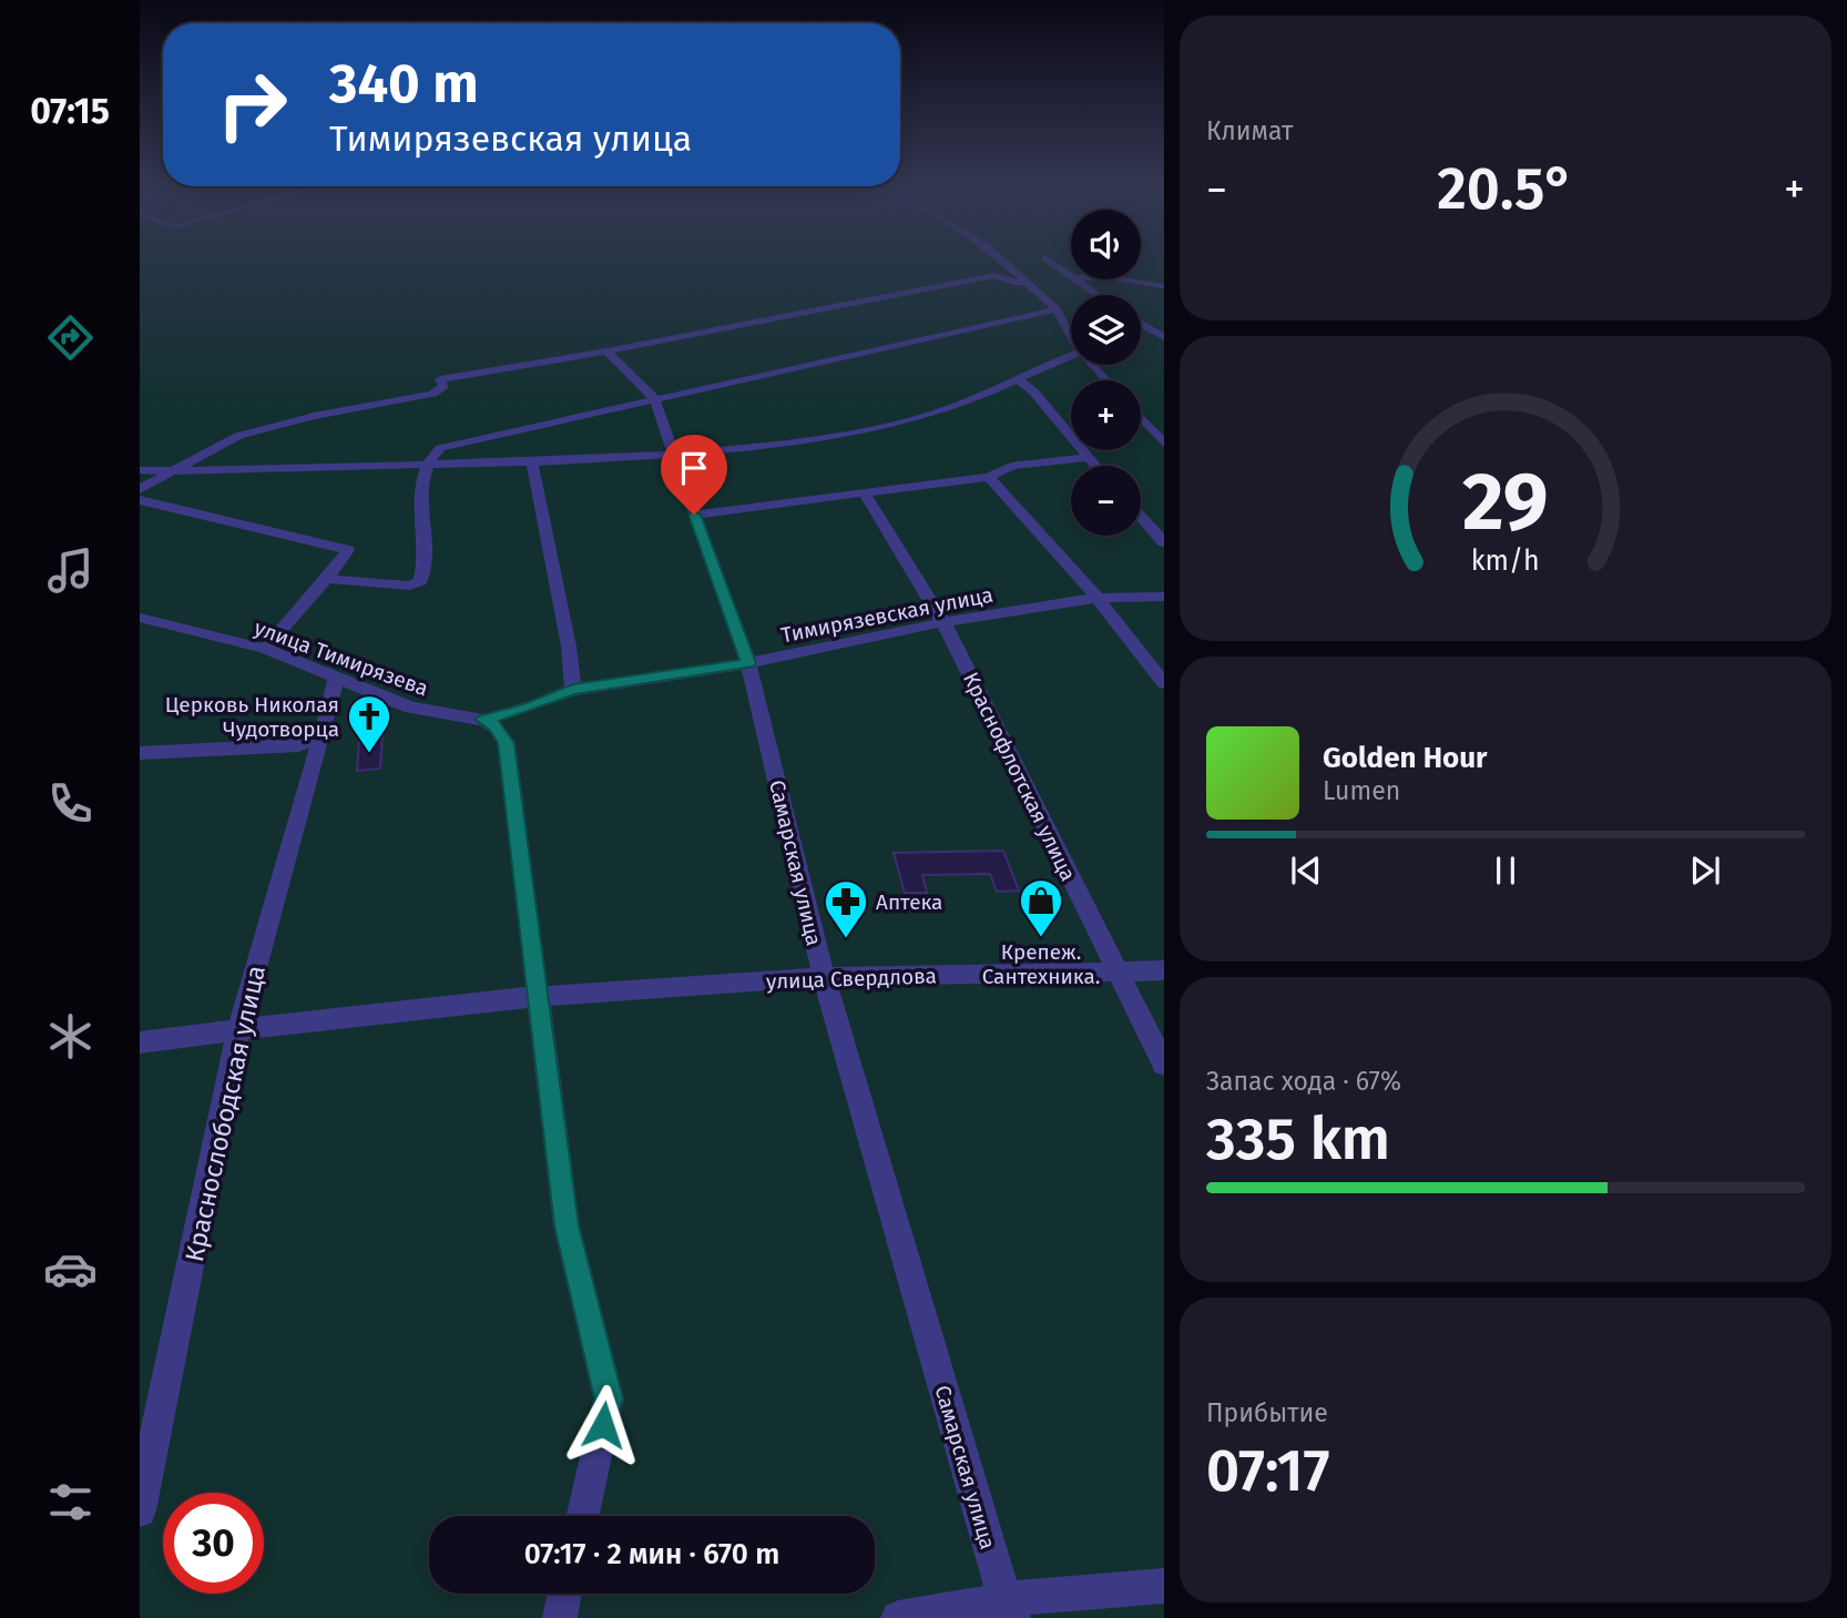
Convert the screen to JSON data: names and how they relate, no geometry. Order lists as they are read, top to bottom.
{
  "streets": {
    "street": [
      "Тимирязевская улица",
      "улица Тимирязева",
      "Краснофлотская улица",
      "Самарская улица",
      "улица Свердлова",
      "Краснослободская улица"
    ]
  },
  "crossings": [
    ["Тимирязевская улица", "улица Тимирязева"],
    ["Тимирязевская улица", "Краснофлотская улица"],
    ["Тимирязевская улица", "Самарская улица"],
    ["улица Тимирязева", "Краснослободская улица"],
    ["Краснофлотская улица", "улица Свердлова"],
    ["Самарская улица", "улица Свердлова"],
    ["улица Свердлова", "Краснослободская улица"]
  ],
  "places": {
    "church": ["Церковь Николая Чудотворца"],
    "shop": ["Крепеж. Сантехника."],
    "pharmacy": ["Аптека"]
  },
  "page": {
    "tabs": "07:15",
    "tile": [
      "Климат",
      ["Запас хода · 67%", "335 km"],
      ["Прибытие", "07:17"]
    ],
    "turn": ["340 m", "Тимирязевская улица"],
    "heat": ["−", "20.5°", "+"],
    "map_buttons": ["+", "−"],
    "song": ["Golden Hour", "Lumen"],
    "limit": "30",
    "trip": "07:17 · 2 мин · 670 m",
    "gauge": ["29", "km/h"]
  }
}
